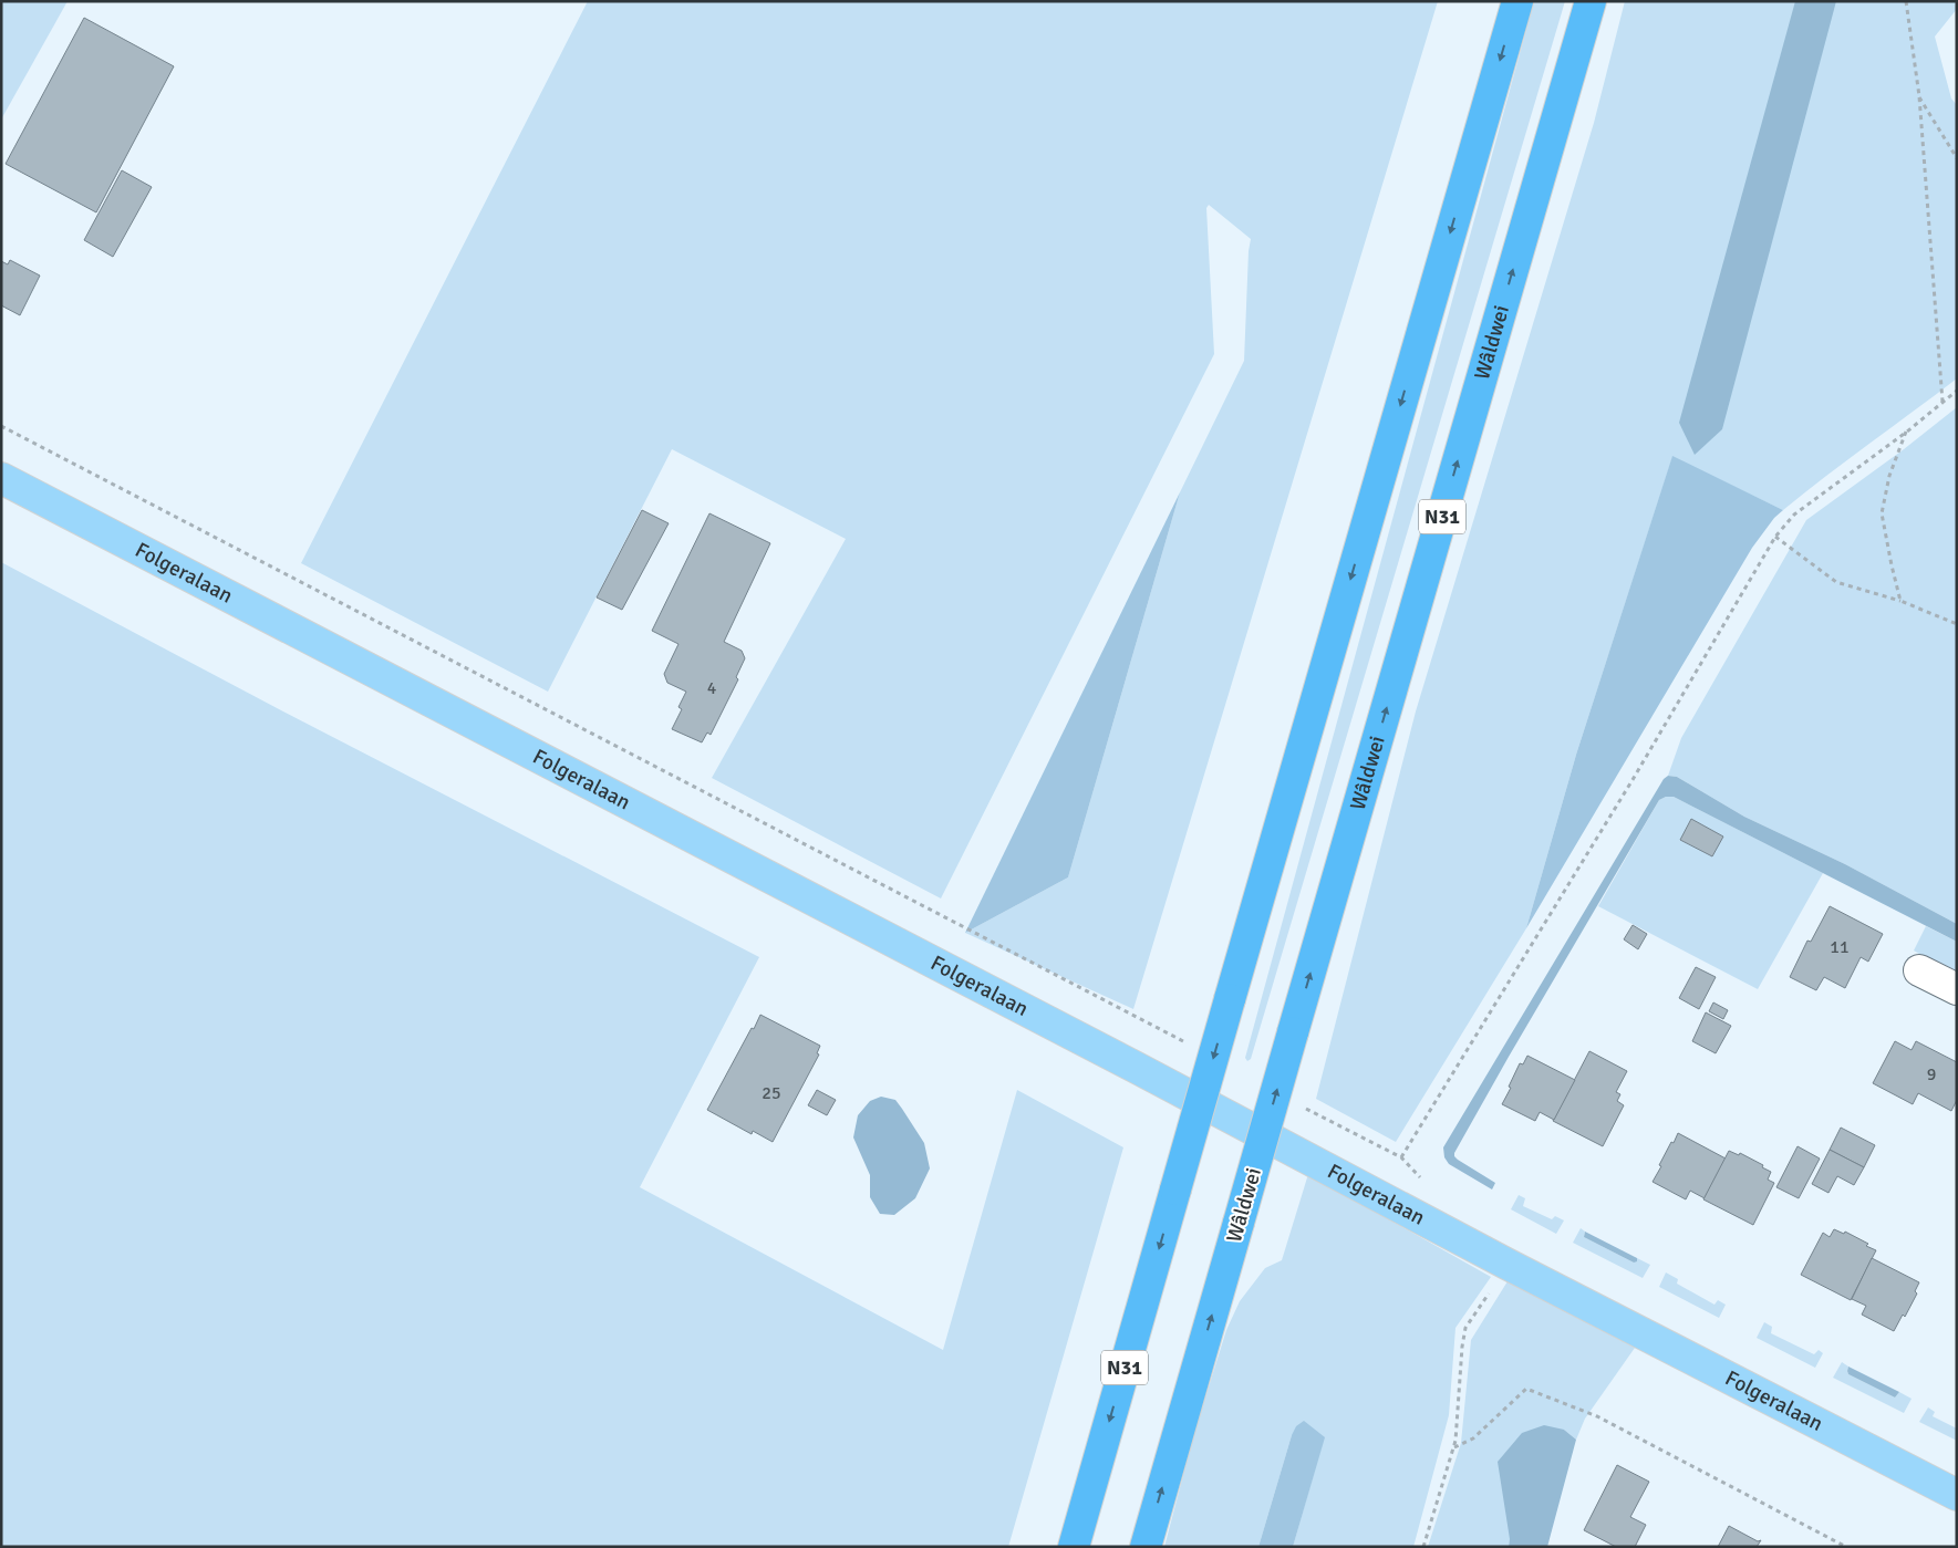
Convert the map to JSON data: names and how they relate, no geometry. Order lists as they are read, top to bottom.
{
  "streets": {
    "highway": ["Wâldwei", "N31"],
    "main road": ["Folgeralaan"]
  },
  "house_numbers": [
    "4",
    "11",
    "9",
    "25"
  ]
}
